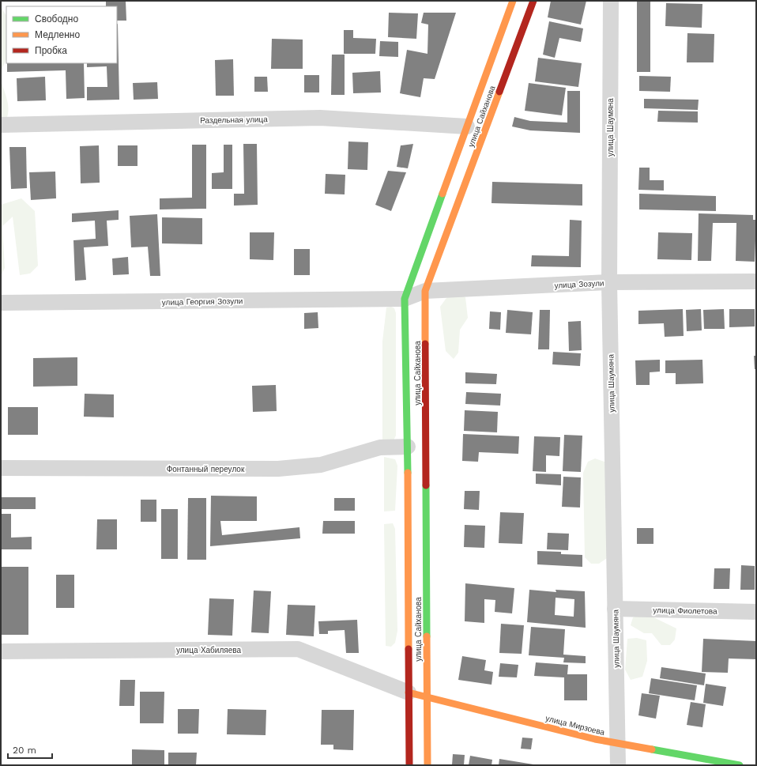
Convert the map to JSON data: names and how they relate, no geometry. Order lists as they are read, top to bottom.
{
  "streets": {
    "main road": ["улица Сайханова", "улица Мирзоева"],
    "street": [
      "Раздельная улица",
      "улица Шаумяна",
      "улица Зозули",
      "улица Георгия Зозули",
      "Фонтанный переулок",
      "улица Фиолетова",
      "улица Хабиляева"
    ]
  },
  "crossings": [
    ["улица Сайханова", "Раздельная улица"],
    ["улица Сайханова", "улица Зозули"],
    ["улица Сайханова", "улица Георгия Зозули"],
    ["улица Сайханова", "Фонтанный переулок"],
    ["улица Сайханова", "улица Хабиляева"],
    ["улица Сайханова", "улица Мирзоева"],
    ["улица Шаумяна", "улица Зозули"],
    ["улица Шаумяна", "улица Фиолетова"],
    ["улица Шаумяна", "улица Мирзоева"],
    ["улица Зозули", "улица Георгия Зозули"],
    ["улица Хабиляева", "улица Мирзоева"]
  ],
  "legend": ["Свободно", "Медленно", "Пробка"],
  "scale_bar": "20 m"
}
